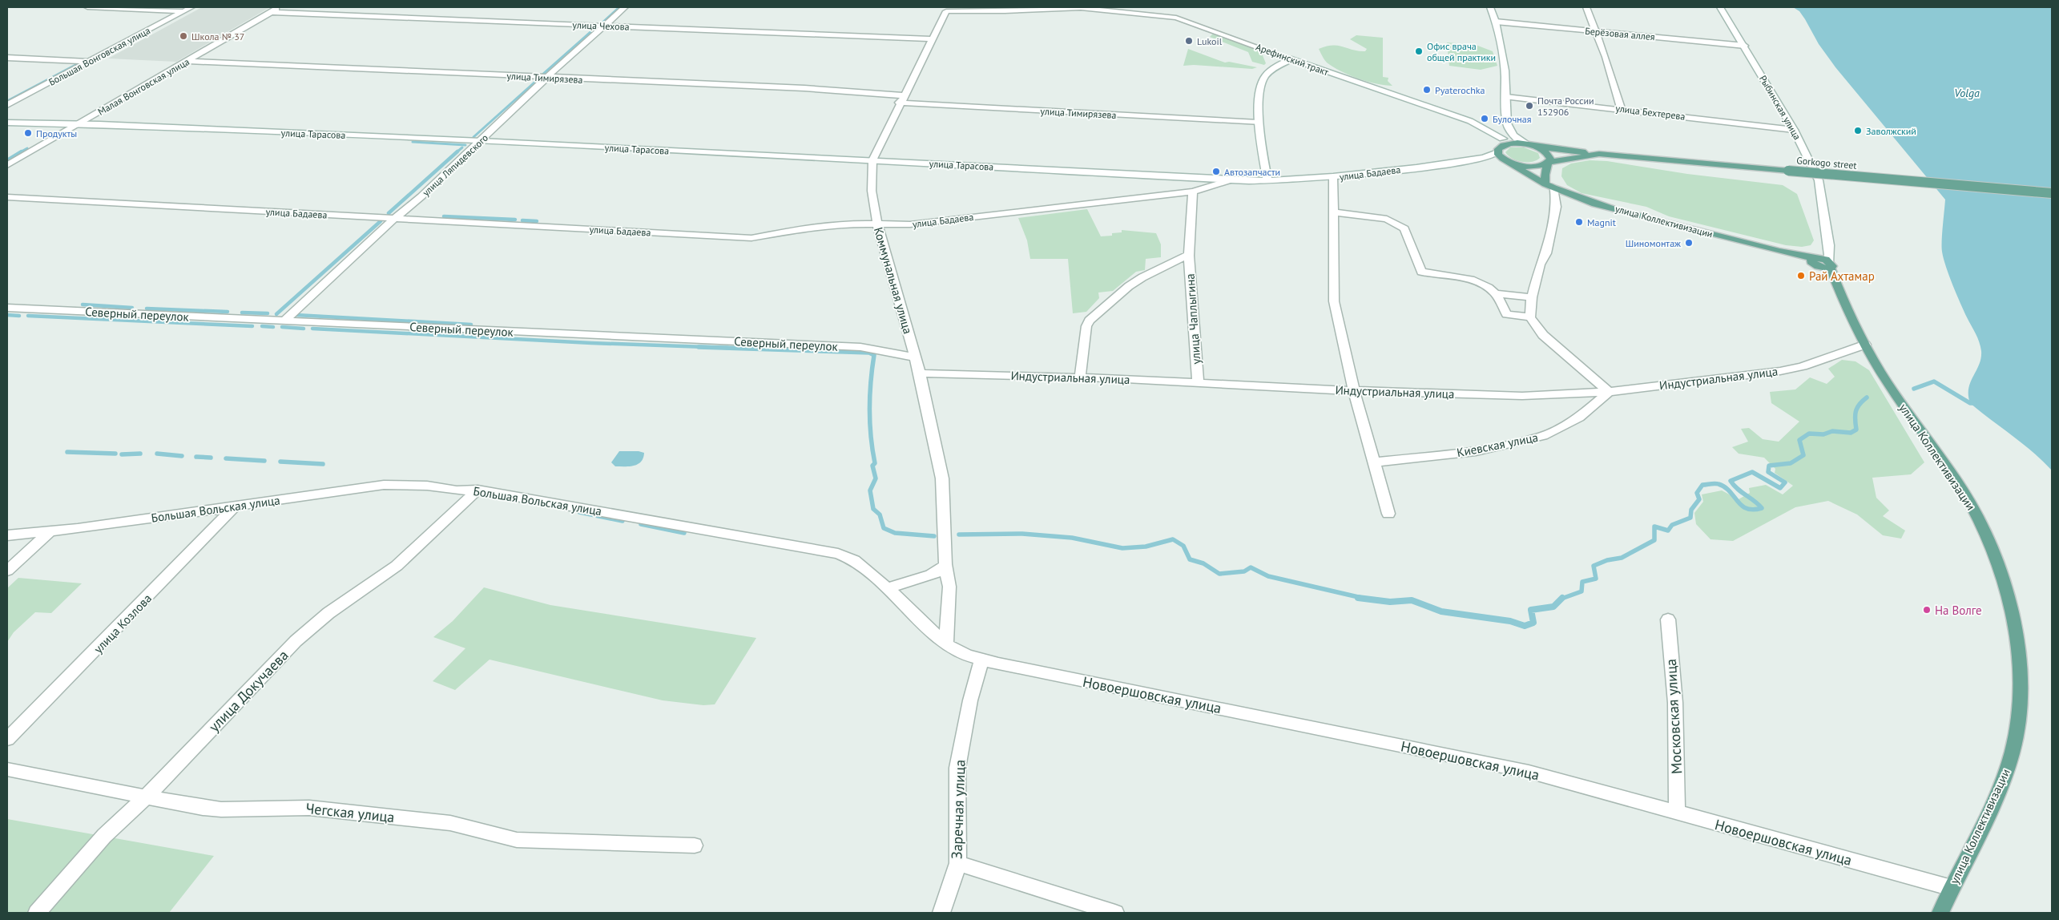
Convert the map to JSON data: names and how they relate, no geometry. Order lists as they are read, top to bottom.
{
  "streets": {
    "main road": ["Gorkogo street", "улица Коллективизации"],
    "street": [
      "улица Чехова",
      "Берёзовая аллея",
      "Большая Вонговская улица",
      "Арефинский тракт",
      "улица Тимирязева",
      "Малая Вонговская улица",
      "Рыбинская улица",
      "улица Бехтерева",
      "улица Тарасова",
      "улица Ляпидевского",
      "улица Бадаева",
      "Коммунальная улица",
      "Северный переулок",
      "улица Чаплыгина",
      "Индустриальная улица",
      "Киевская улица",
      "Большая Вольская улица",
      "улица Козлова",
      "улица Докучаева",
      "Новоершовская улица",
      "Московская улица",
      "Заречная улица",
      "Чегская улица"
    ]
  },
  "crossings": [
    ["улица Чехова", "Малая Вонговская улица"],
    ["улица Чехова", "улица Ляпидевского"],
    ["улица Чехова", "Коммунальная улица"],
    ["Берёзовая аллея", "Рыбинская улица"],
    ["Арефинский тракт", "Коммунальная улица"],
    ["улица Тимирязева", "Малая Вонговская улица"],
    ["улица Тимирязева", "улица Ляпидевского"],
    ["улица Тимирязева", "Коммунальная улица"],
    ["Малая Вонговская улица", "улица Тарасова"],
    ["Рыбинская улица", "улица Бехтерева"],
    ["Рыбинская улица", "улица Коллективизации"],
    ["улица Тарасова", "улица Ляпидевского"],
    ["улица Тарасова", "улица Бадаева"],
    ["улица Тарасова", "Коммунальная улица"],
    ["улица Ляпидевского", "улица Бадаева"],
    ["улица Ляпидевского", "Северный переулок"],
    ["улица Бадаева", "улица Коллективизации"],
    ["улица Бадаева", "Коммунальная улица"],
    ["улица Бадаева", "улица Чаплыгина"],
    ["улица Коллективизации", "Индустриальная улица"],
    ["улица Коллективизации", "Новоершовская улица"],
    ["Коммунальная улица", "Северный переулок"],
    ["Коммунальная улица", "Индустриальная улица"],
    ["Коммунальная улица", "Большая Вольская улица"],
    ["улица Чаплыгина", "Индустриальная улица"],
    ["Индустриальная улица", "Киевская улица"],
    ["Большая Вольская улица", "улица Козлова"],
    ["Большая Вольская улица", "улица Докучаева"],
    ["Большая Вольская улица", "Новоершовская улица"],
    ["Большая Вольская улица", "Заречная улица"],
    ["улица Докучаева", "Чегская улица"],
    ["Новоершовская улица", "Московская улица"],
    ["Новоершовская улица", "Заречная улица"]
  ],
  "water": ["Volga"],
  "places": [
    "Школа № 37",
    "Lukoil",
    "Офис врача общей практики",
    "Pyaterochka",
    "Почта России 152906",
    "Булочная",
    "Заволжский",
    "Продукты",
    "Автозапчасти",
    "Magnit",
    "Шиномонтаж",
    "Рай Ахтамар",
    "На Волге"
  ]
}
